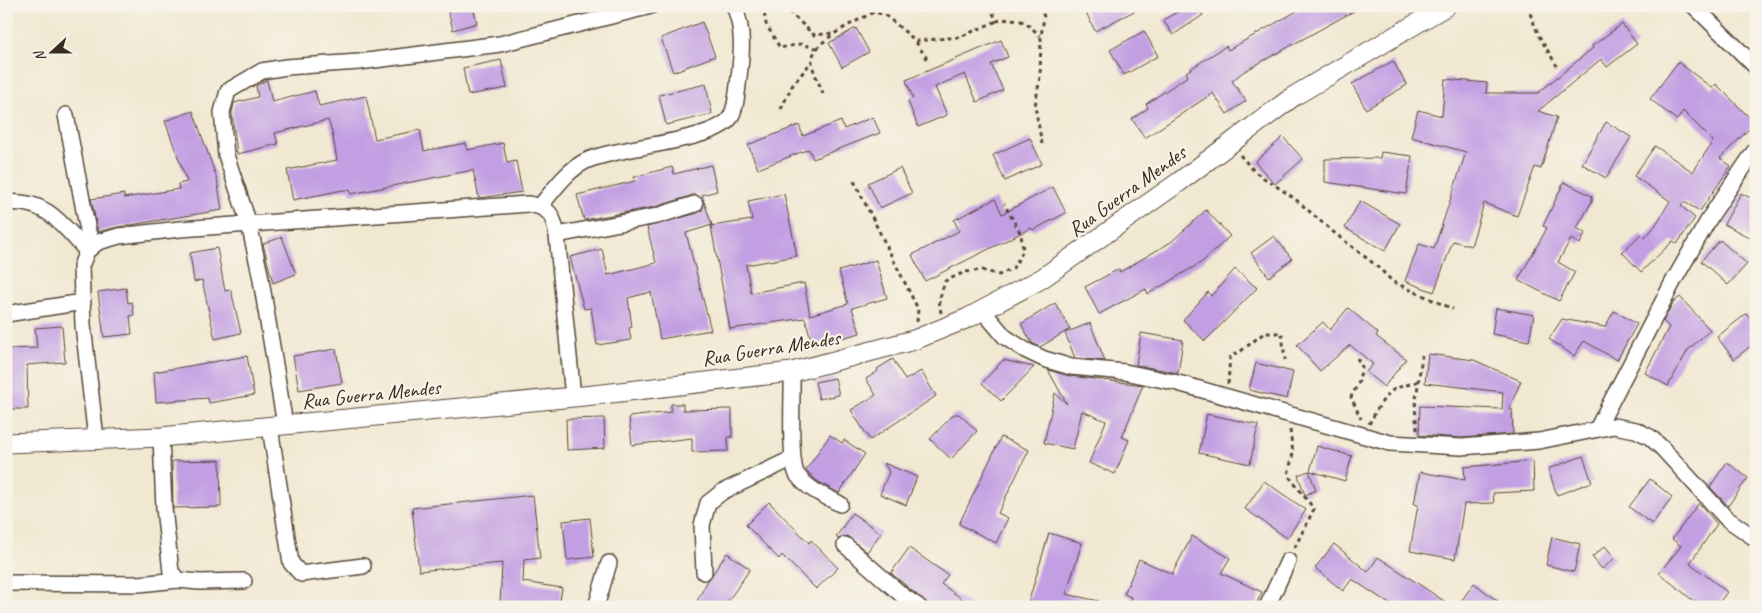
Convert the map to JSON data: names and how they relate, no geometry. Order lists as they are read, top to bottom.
{
  "streets": {
    "street": ["Rua Guerra Mendes"]
  },
  "north": "left"
}
